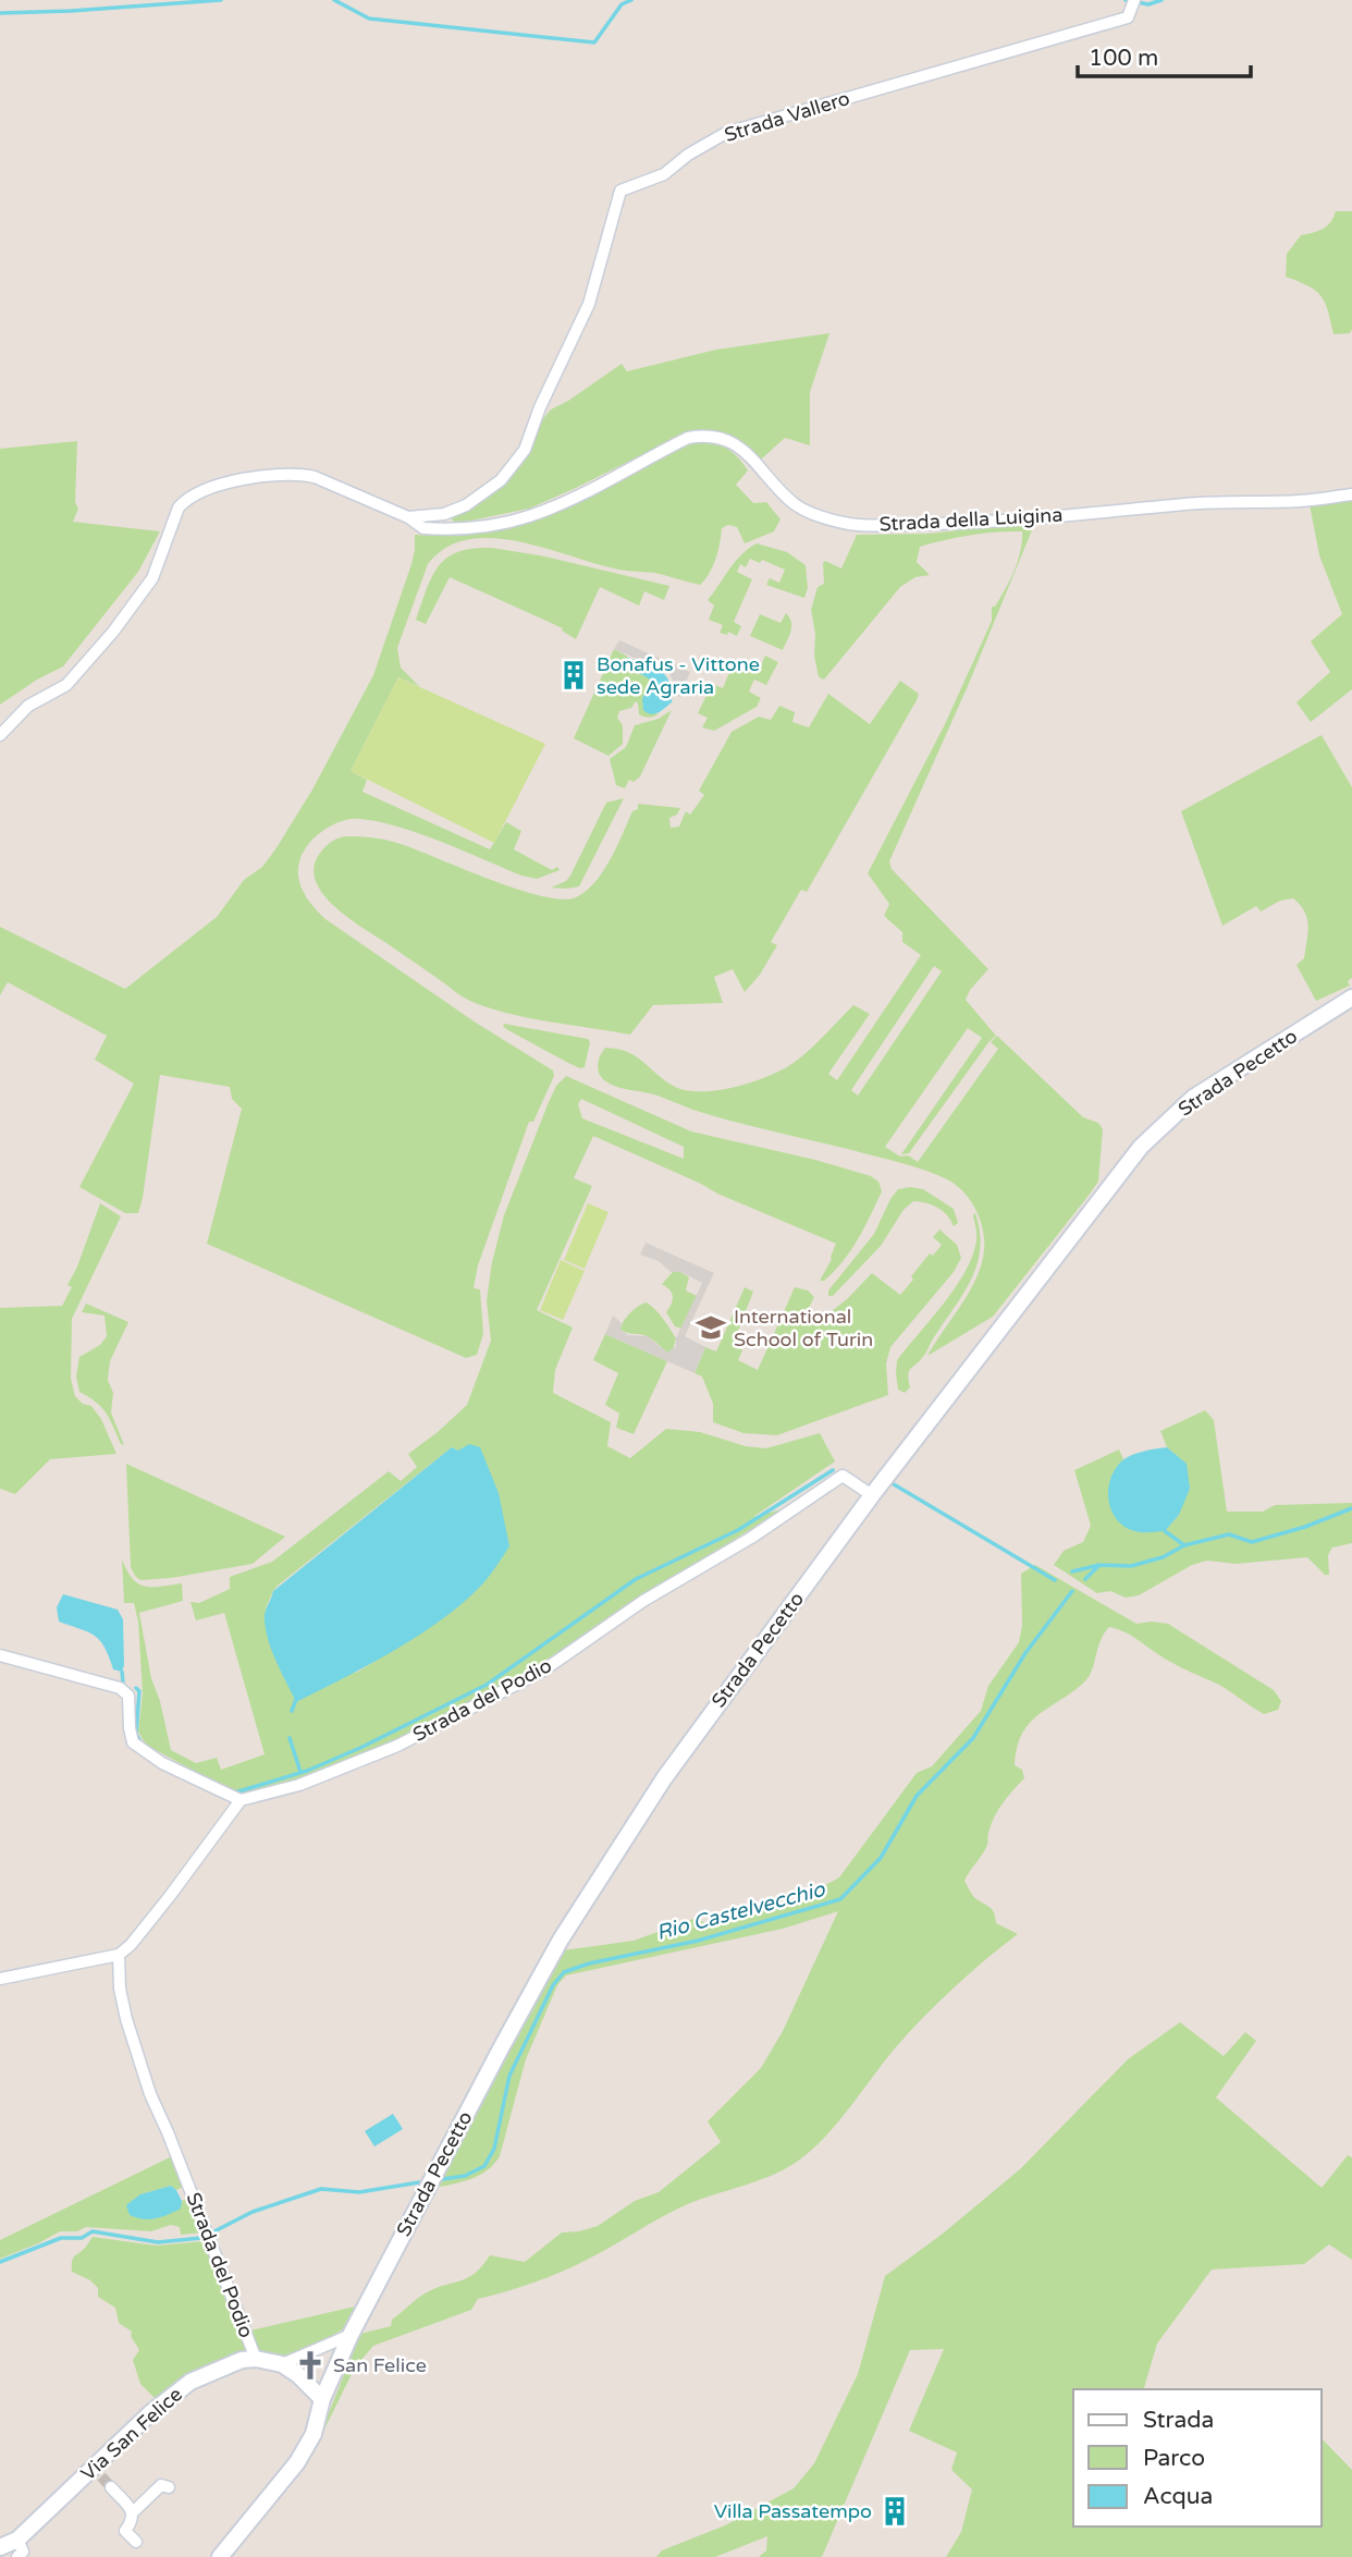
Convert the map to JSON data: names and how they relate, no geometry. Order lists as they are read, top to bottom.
{
  "streets": {
    "main road": ["Strada Pecetto", "Via San Felice"],
    "street": ["Strada Vallero", "Strada della Luigina", "Strada del Podio"]
  },
  "crossings": [
    ["Strada Vallero", "Strada della Luigina"],
    ["Strada Pecetto", "Strada del Podio"],
    ["Strada Pecetto", "Via San Felice"],
    ["Strada del Podio", "Via San Felice"]
  ],
  "water": ["Rio Castelvecchio"],
  "places": {
    "building": ["Bonafus - Vittone sede Agraria", "Villa Passatempo"],
    "school or university": ["International School of Turin"],
    "church": ["San Felice"]
  },
  "legend": ["Strada", "Parco", "Acqua"],
  "scale_bar": "100 m"
}
